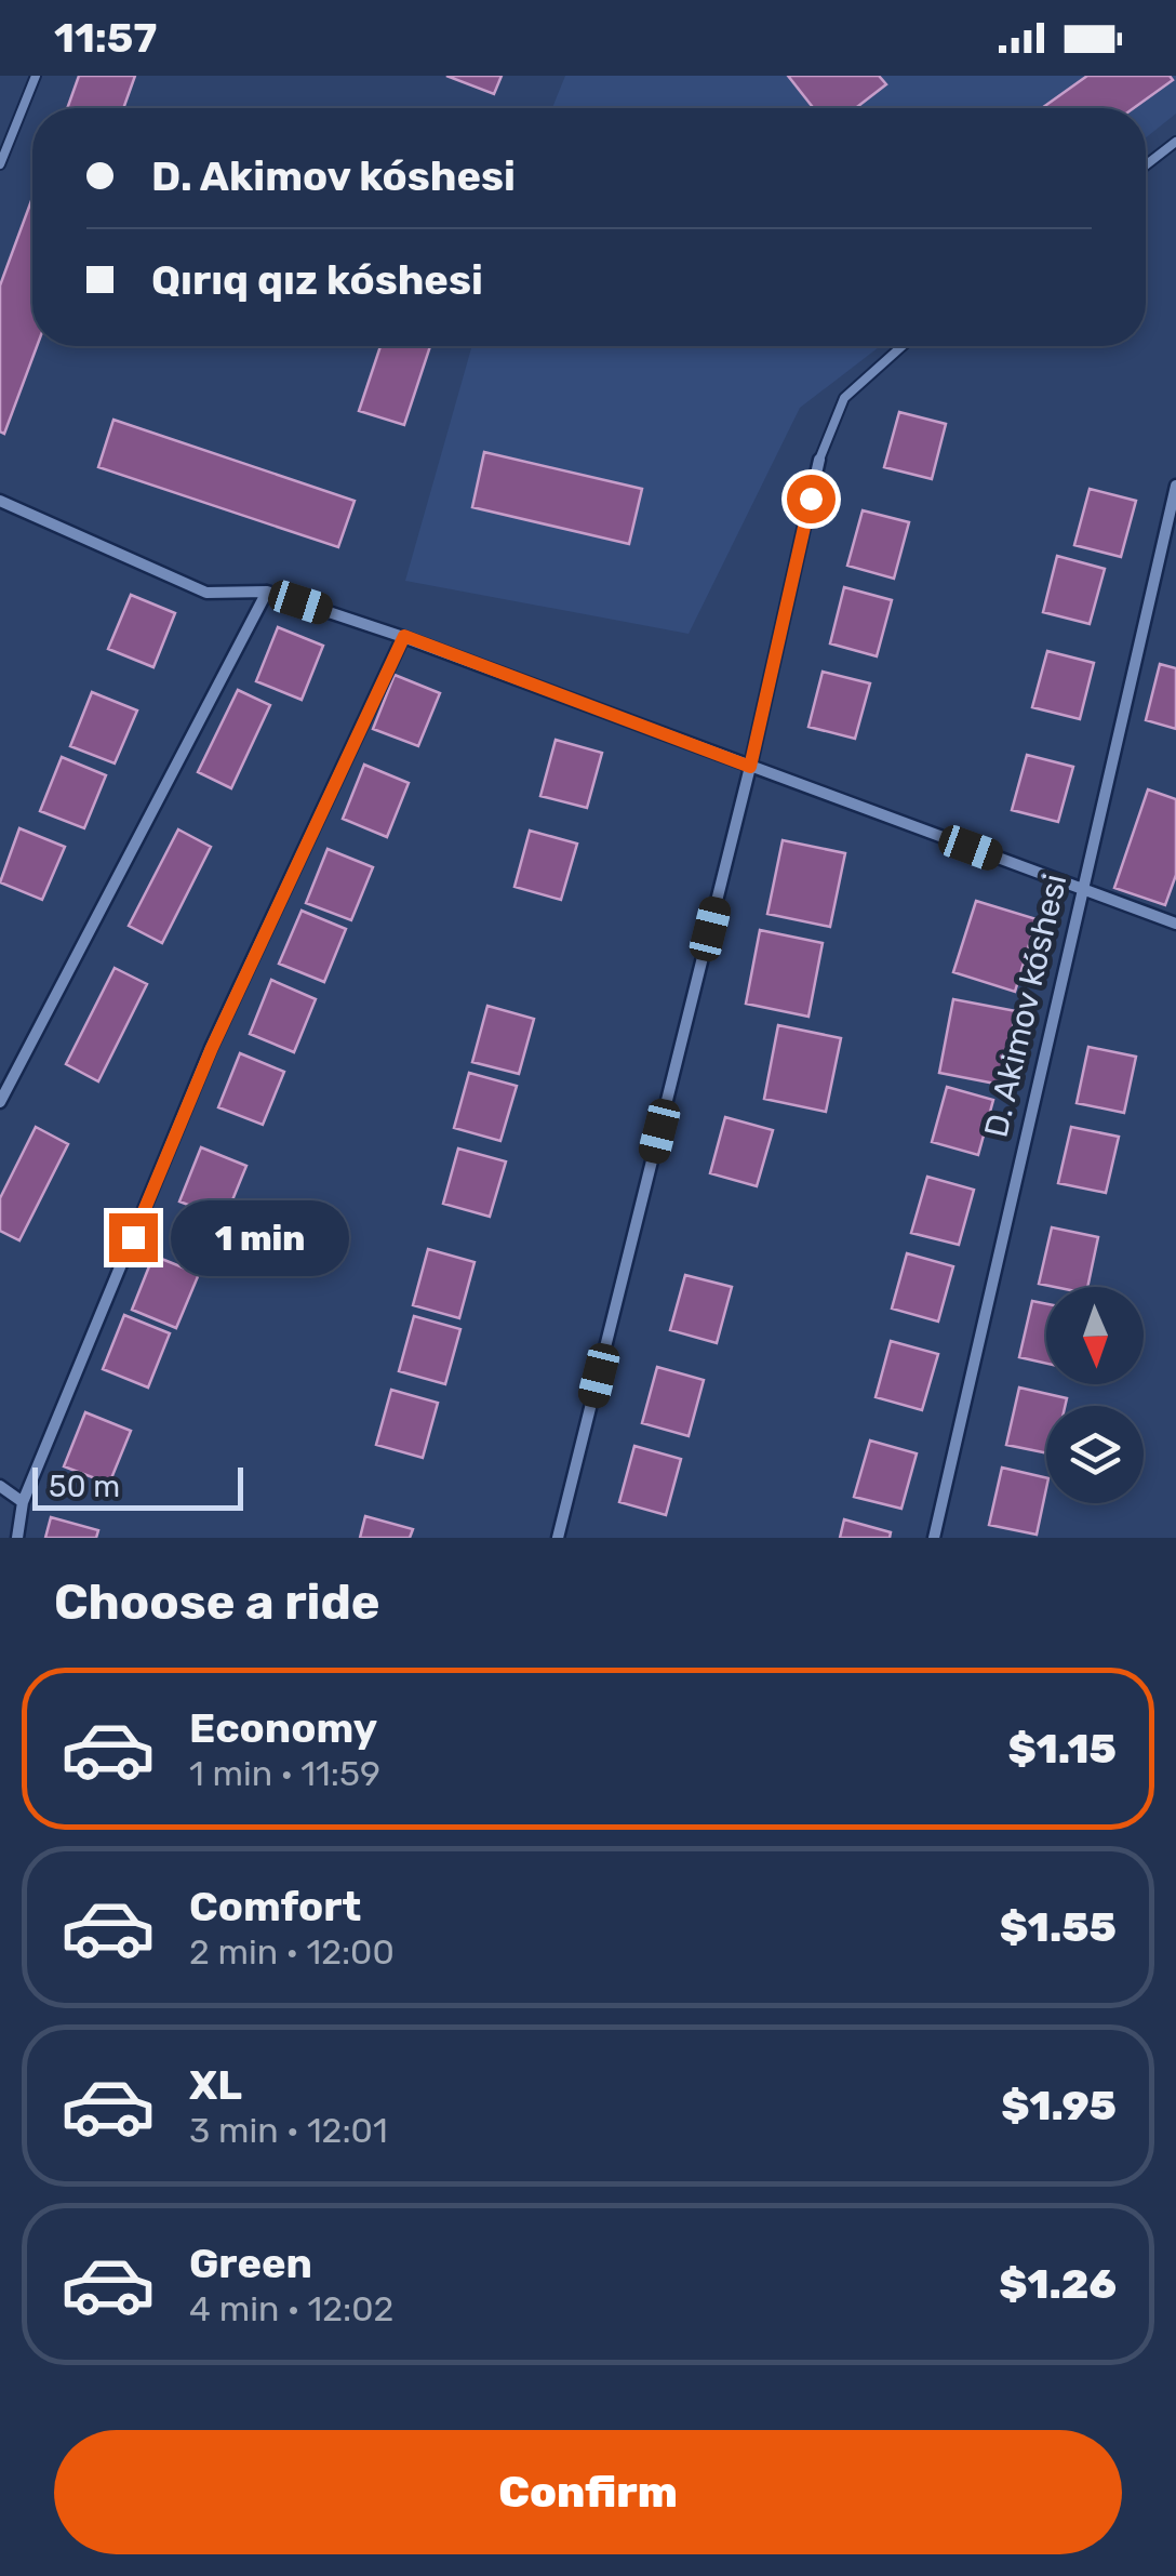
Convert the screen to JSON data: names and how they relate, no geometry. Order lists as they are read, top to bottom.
{
  "streets": {
    "street": ["D. Akimov kóshesi"]
  },
  "scale_bar": "50 m",
  "north": "bottom",
  "page": {
    "status": "11:57",
    "banner": ["D. Akimov kóshesi", "Qırıq qız kóshesi"],
    "bubble": "1 min",
    "scale": "50 m",
    "heading": "Choose a ride",
    "list": [
      {
        "name": "Economy",
        "note": "1 min · 11:59",
        "value": "$1.15"
      },
      {
        "name": "Comfort",
        "note": "2 min · 12:00",
        "value": "$1.55"
      },
      {
        "name": "XL",
        "note": "3 min · 12:01",
        "value": "$1.95"
      },
      {
        "name": "Green",
        "note": "4 min · 12:02",
        "value": "$1.26"
      }
    ],
    "buttons": "Confirm"
  }
}
